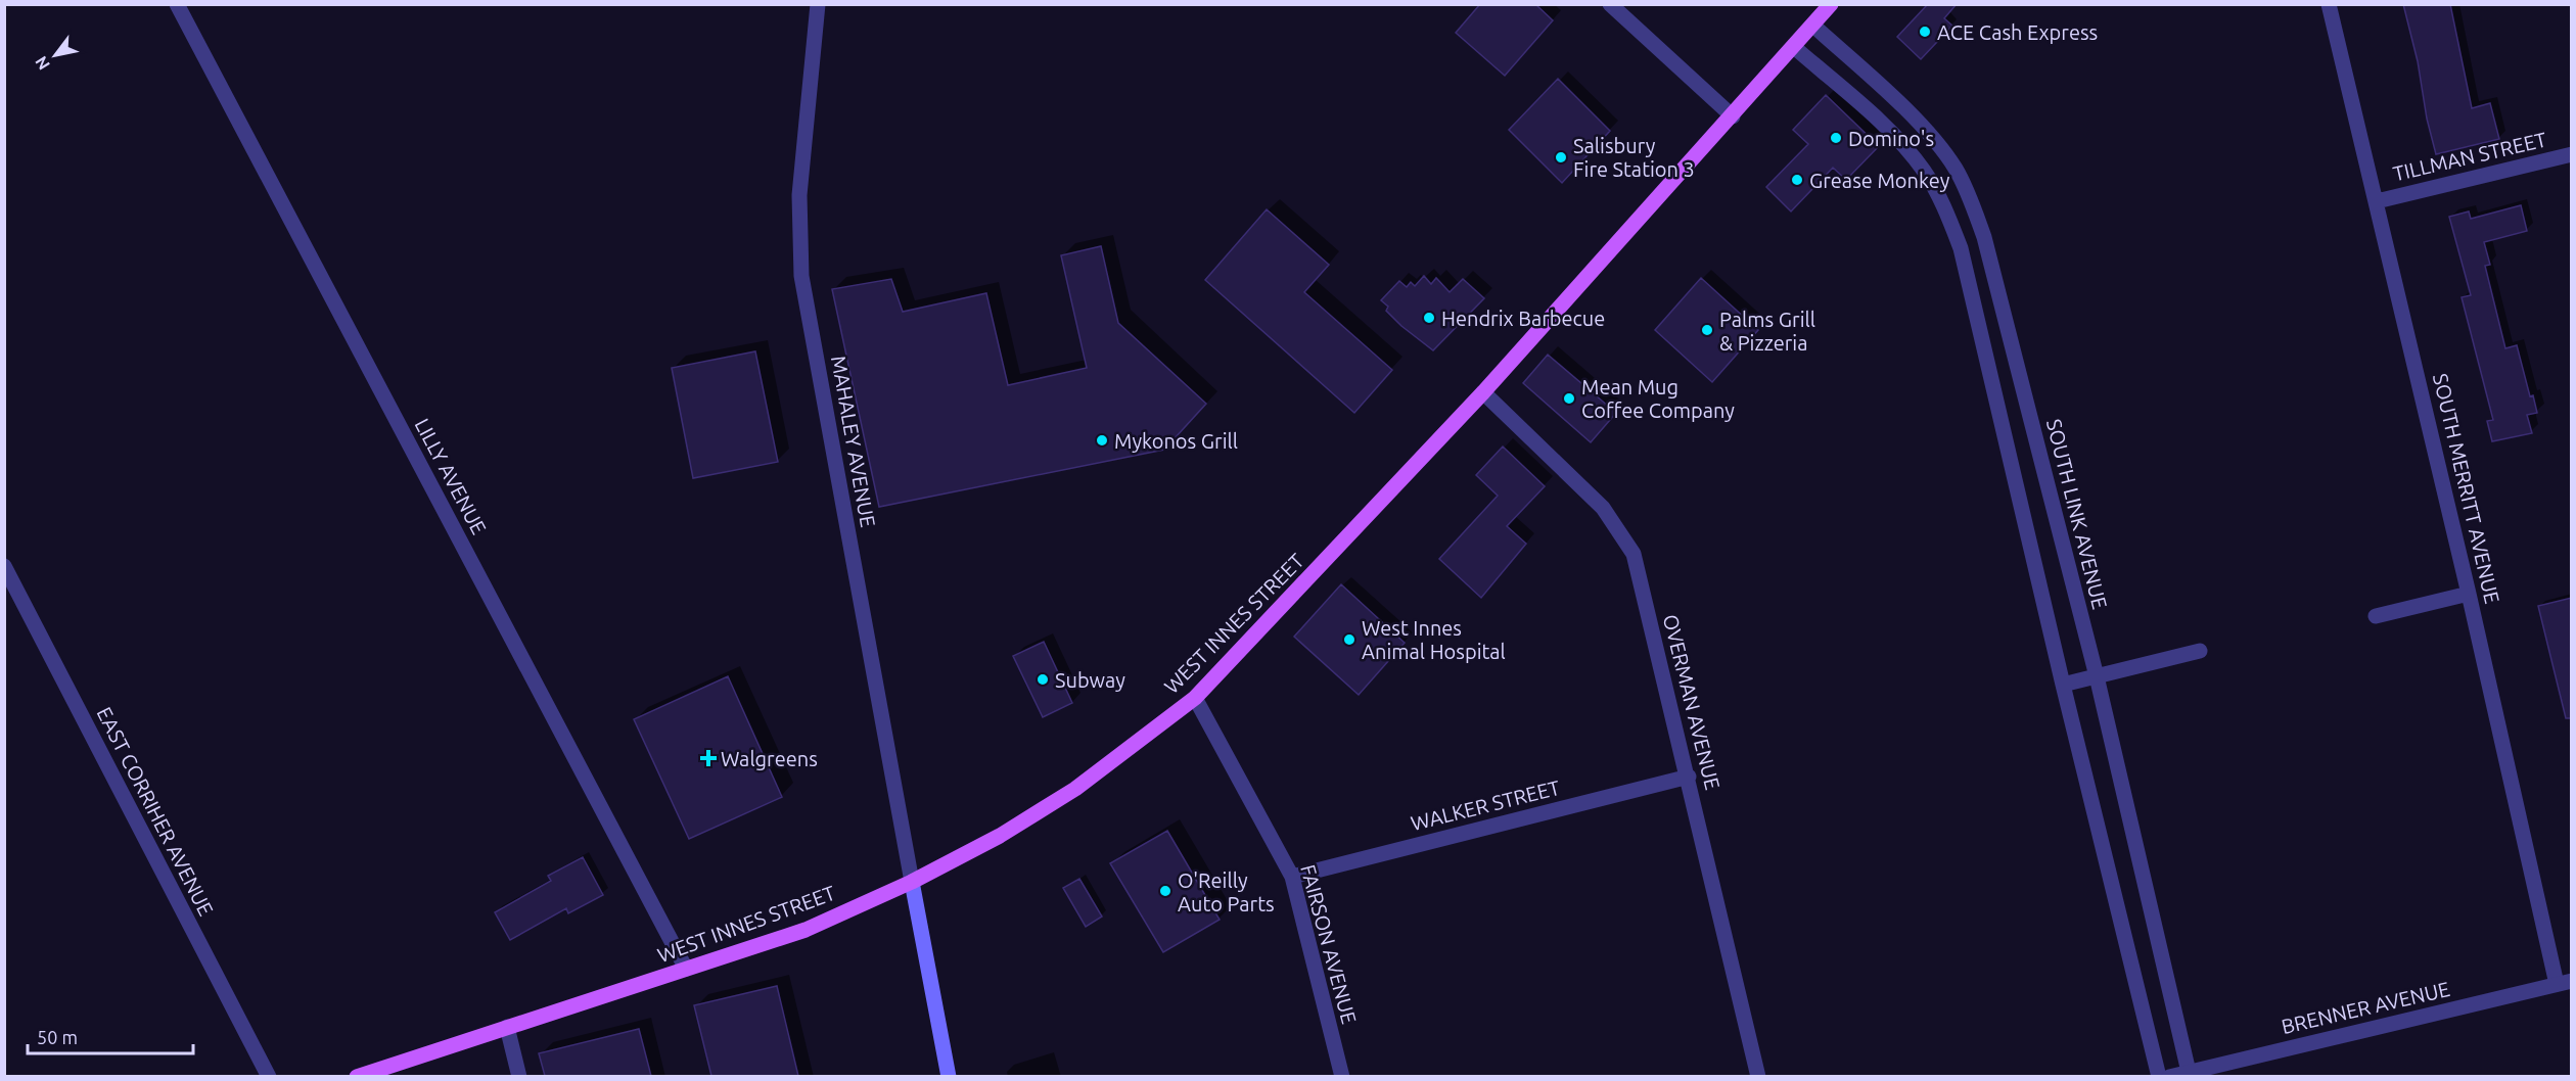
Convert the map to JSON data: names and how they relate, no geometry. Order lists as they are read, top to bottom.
{
  "streets": {
    "main road": ["WEST INNES STREET"],
    "street": [
      "TILLMAN STREET",
      "MAHALEY AVENUE",
      "LILLY AVENUE",
      "SOUTH MERRITT AVENUE",
      "SOUTH LINK AVENUE",
      "OVERMAN AVENUE",
      "WALKER STREET",
      "EAST CORRIHER AVENUE",
      "FAIRSON AVENUE",
      "BRENNER AVENUE"
    ]
  },
  "crossings": [
    ["TILLMAN STREET", "SOUTH MERRITT AVENUE"],
    ["MAHALEY AVENUE", "WEST INNES STREET"],
    ["LILLY AVENUE", "WEST INNES STREET"],
    ["SOUTH MERRITT AVENUE", "BRENNER AVENUE"],
    ["SOUTH LINK AVENUE", "WEST INNES STREET"],
    ["SOUTH LINK AVENUE", "BRENNER AVENUE"],
    ["WEST INNES STREET", "OVERMAN AVENUE"],
    ["WEST INNES STREET", "FAIRSON AVENUE"],
    ["OVERMAN AVENUE", "WALKER STREET"],
    ["WALKER STREET", "FAIRSON AVENUE"]
  ],
  "places": {
    "other": [
      "ACE Cash Express",
      "Domino's",
      "Salisbury Fire Station 3",
      "Grease Monkey",
      "Hendrix Barbecue",
      "Palms Grill & Pizzeria",
      "Mean Mug Coffee Company",
      "Mykonos Grill",
      "West Innes Animal Hospital",
      "Subway",
      "O'Reilly Auto Parts"
    ],
    "health": ["Walgreens"]
  },
  "scale_bar": "50 m",
  "north": "bottom left"
}
